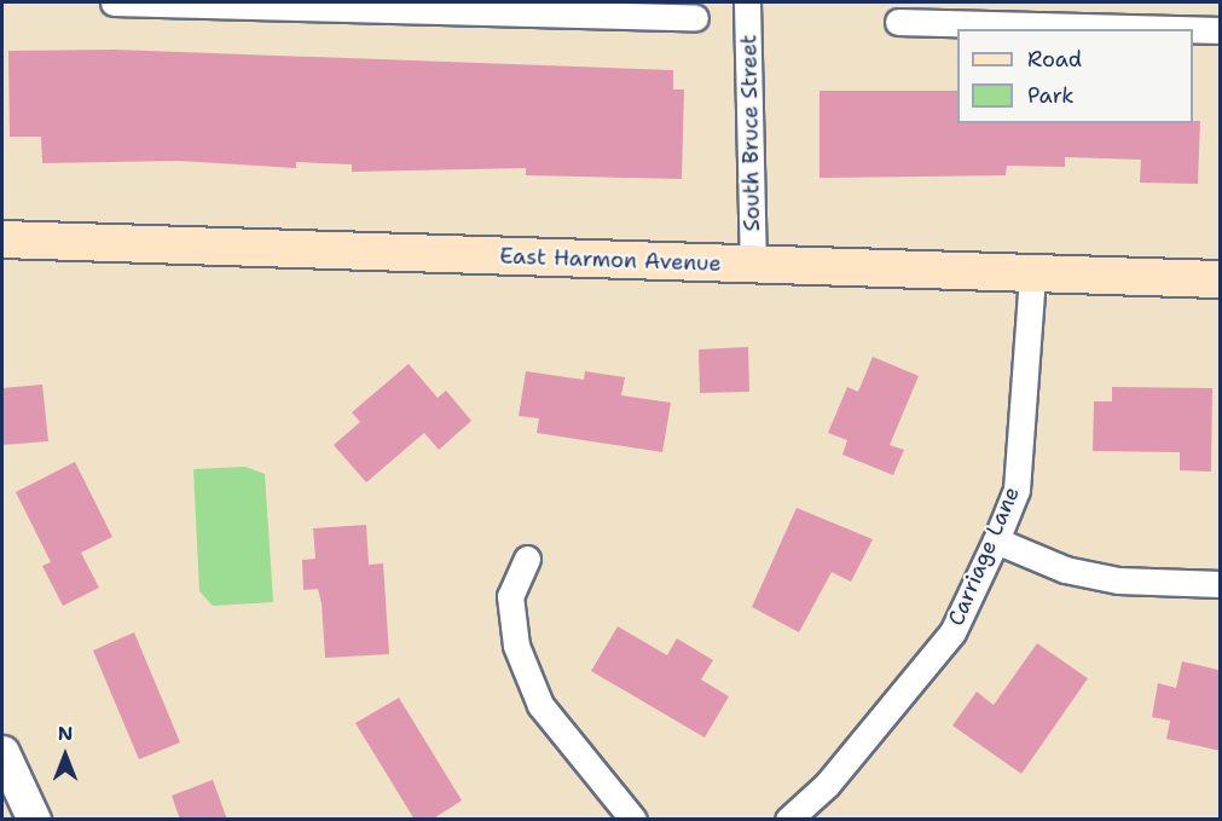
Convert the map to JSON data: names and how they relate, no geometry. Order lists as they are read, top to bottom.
{
  "streets": {
    "main road": ["East Harmon Avenue"],
    "street": ["South Bruce Street", "Carriage Lane"]
  },
  "crossings": [
    ["South Bruce Street", "East Harmon Avenue"],
    ["East Harmon Avenue", "Carriage Lane"]
  ],
  "legend": ["Road", "Park"],
  "north": "top"
}
